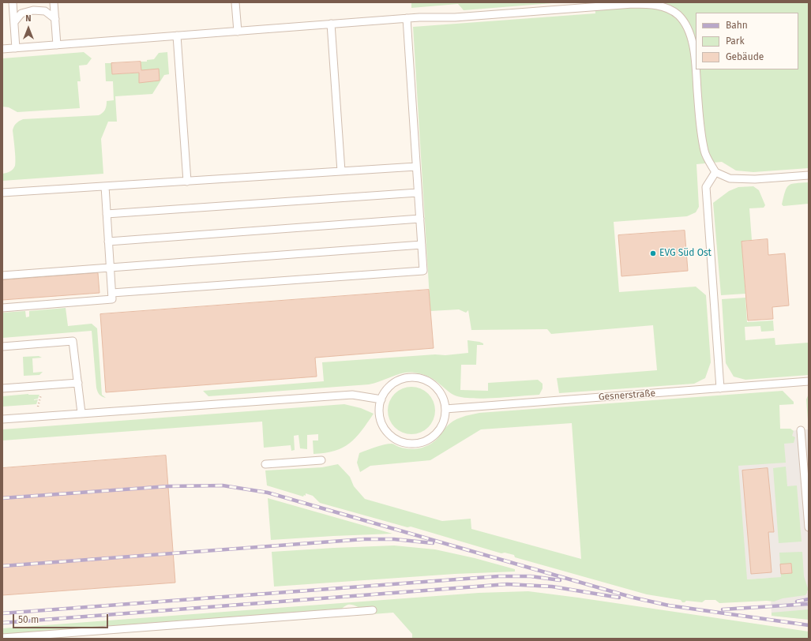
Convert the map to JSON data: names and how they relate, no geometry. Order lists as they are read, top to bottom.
{
  "streets": {
    "lane": ["Gesnerstraße"]
  },
  "places": ["EVG Süd Ost"],
  "legend": ["Bahn", "Park", "Gebäude"],
  "scale_bar": "50 m",
  "north": "top"
}
